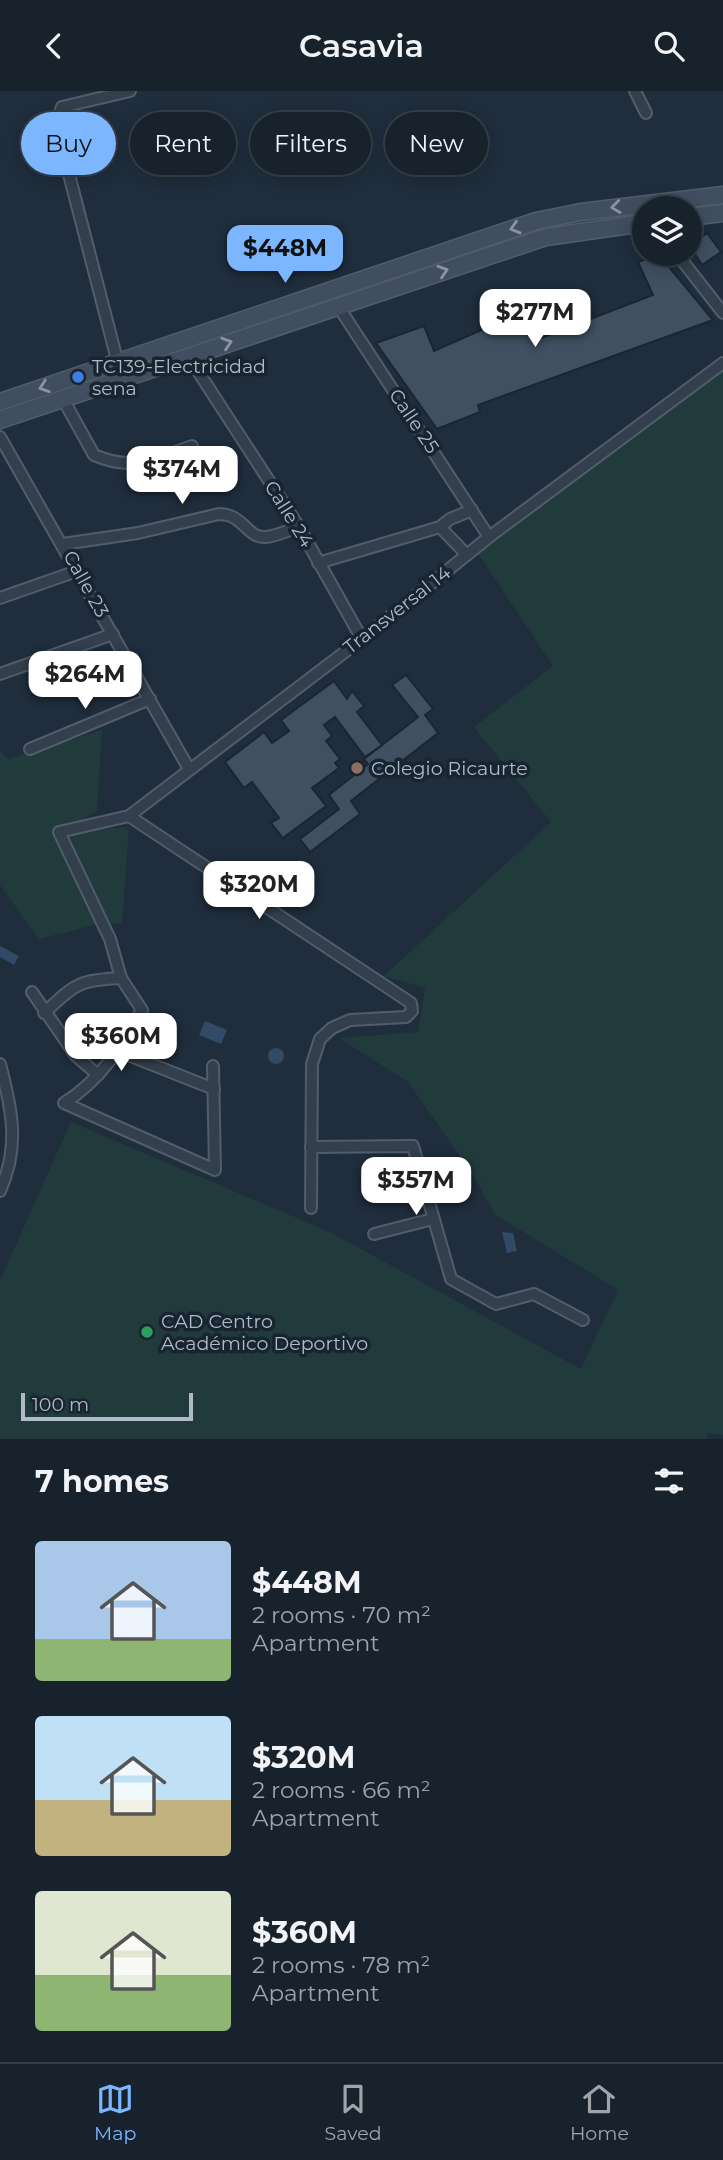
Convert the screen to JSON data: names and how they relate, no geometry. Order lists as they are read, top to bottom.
{
  "streets": {
    "street": [
      "Calle 25",
      "Calle 24",
      "Calle 23",
      "Transversal 14"
    ]
  },
  "crossings": [
    ["Calle 25", "Transversal 14"],
    ["Calle 24", "Transversal 14"],
    ["Calle 23", "Transversal 14"]
  ],
  "places": ["TC139-Electricidad sena", "Colegio Ricaurte", "CAD Centro Académico Deportivo"],
  "scale_bar": "100 m",
  "page": {
    "header": "Casavia",
    "chip": [
      "Buy",
      "Rent",
      "Filters",
      "New"
    ],
    "price": [
      "$448M",
      "$277M",
      "$374M",
      "$264M",
      "$320M",
      "$360M",
      "$357M"
    ],
    "scale": "100 m",
    "heading": "7 homes",
    "list": [
      {
        "name": "$448M",
        "note": "2 rooms · 70 m² · Apartment"
      },
      {
        "name": "$320M",
        "note": "2 rooms · 66 m² · Apartment"
      },
      {
        "name": "$360M",
        "note": "2 rooms · 78 m² · Apartment"
      }
    ],
    "tabs": ["Map", "Saved", "Home"]
  }
}
